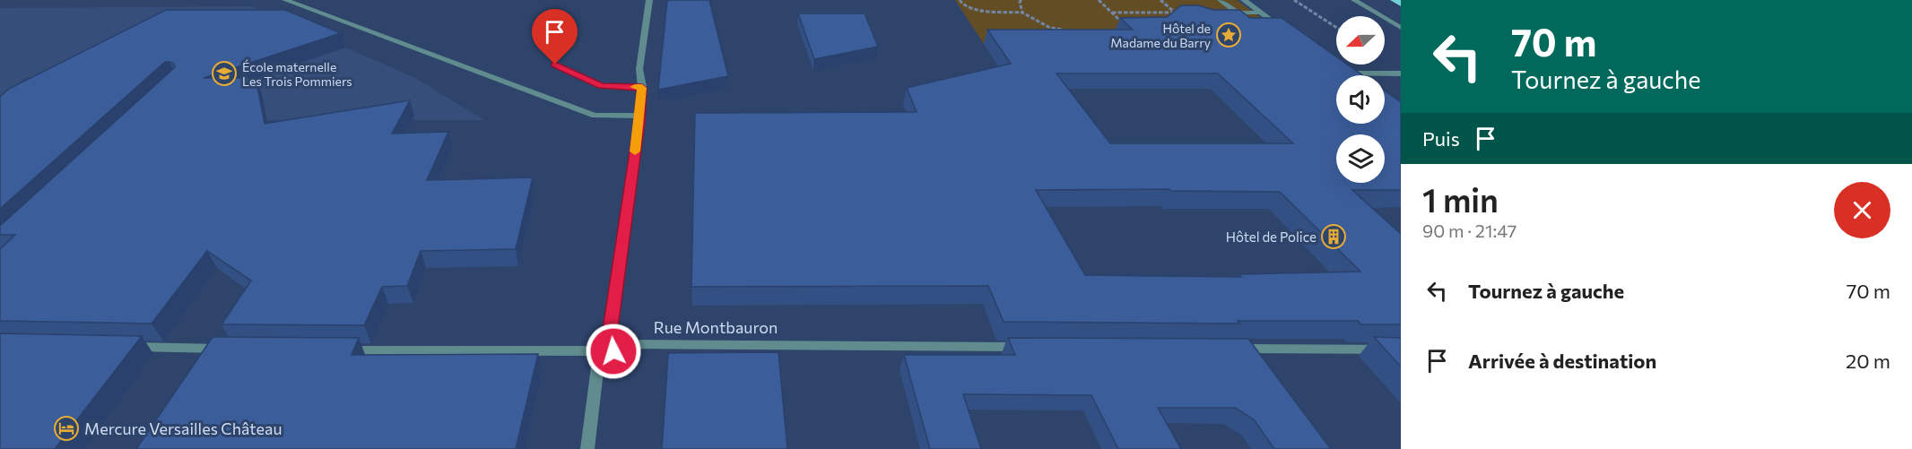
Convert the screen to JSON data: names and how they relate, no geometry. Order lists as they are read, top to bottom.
{
  "streets": {
    "street": ["Rue Montbauron"]
  },
  "places": {
    "place": ["Hôtel de Madame du Barry"],
    "school or university": ["École maternelle Les Trois Pommiers"],
    "building": ["Hôtel de Police"],
    "hotel": ["Mercure Versailles Château"]
  },
  "north": "left",
  "page": {
    "turn": ["70 m", "Tournez à gauche"],
    "then": "Puis",
    "heading": ["1 min", "90 m · 21:47"],
    "list": [
      {
        "name": "Tournez à gauche",
        "value": "70 m"
      },
      {
        "name": "Arrivée à destination",
        "value": "20 m"
      }
    ]
  }
}
